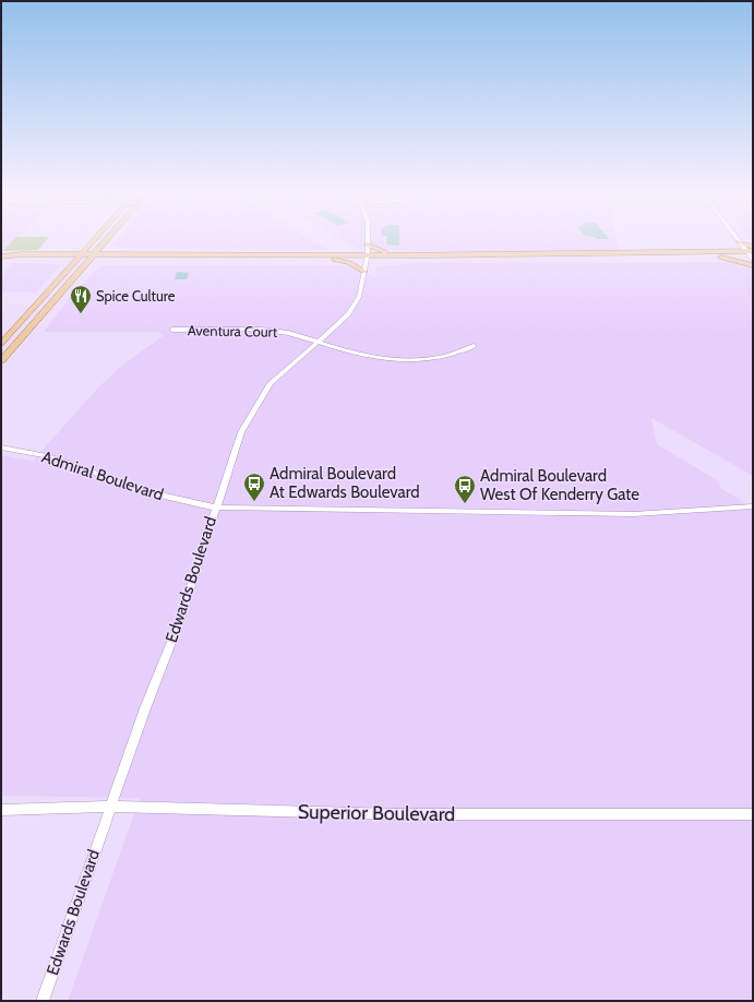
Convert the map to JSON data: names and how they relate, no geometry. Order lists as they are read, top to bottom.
{
  "streets": {
    "street": [
      "Aventura Court",
      "Admiral Boulevard",
      "Edwards Boulevard",
      "Superior Boulevard"
    ]
  },
  "crossings": [
    ["Aventura Court", "Edwards Boulevard"],
    ["Admiral Boulevard", "Edwards Boulevard"],
    ["Edwards Boulevard", "Superior Boulevard"]
  ],
  "places": {
    "restaurant": ["Spice Culture"],
    "bus stop": ["Admiral Boulevard At Edwards Boulevard", "Admiral Boulevard West Of Kenderry Gate"]
  }
}
